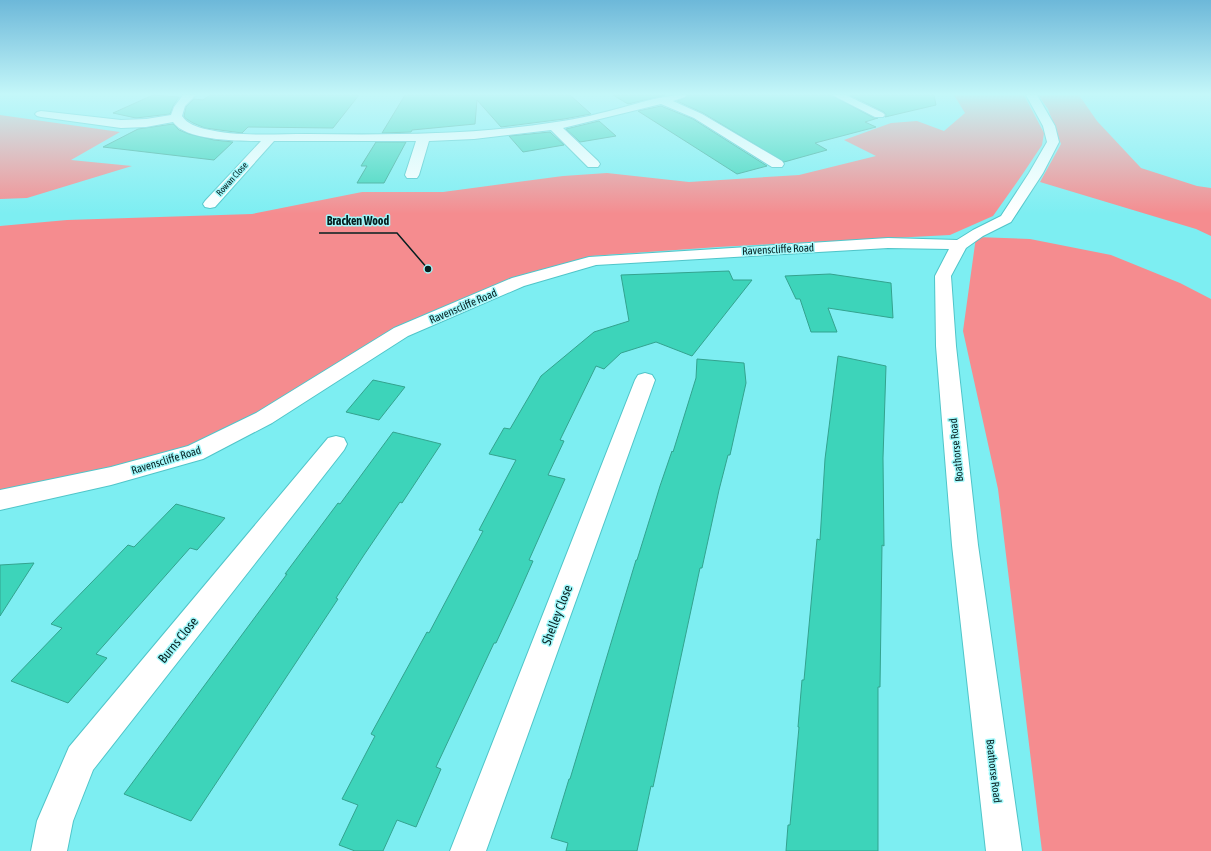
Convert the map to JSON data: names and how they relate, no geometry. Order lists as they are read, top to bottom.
{
  "streets": {
    "street": [
      "Rowan Close",
      "Ravenscliffe Road",
      "Boathorse Road",
      "Shelley Close",
      "Burns Close"
    ]
  },
  "crossings": [
    ["Ravenscliffe Road", "Boathorse Road"]
  ],
  "places": ["Bracken Wood"]
}
